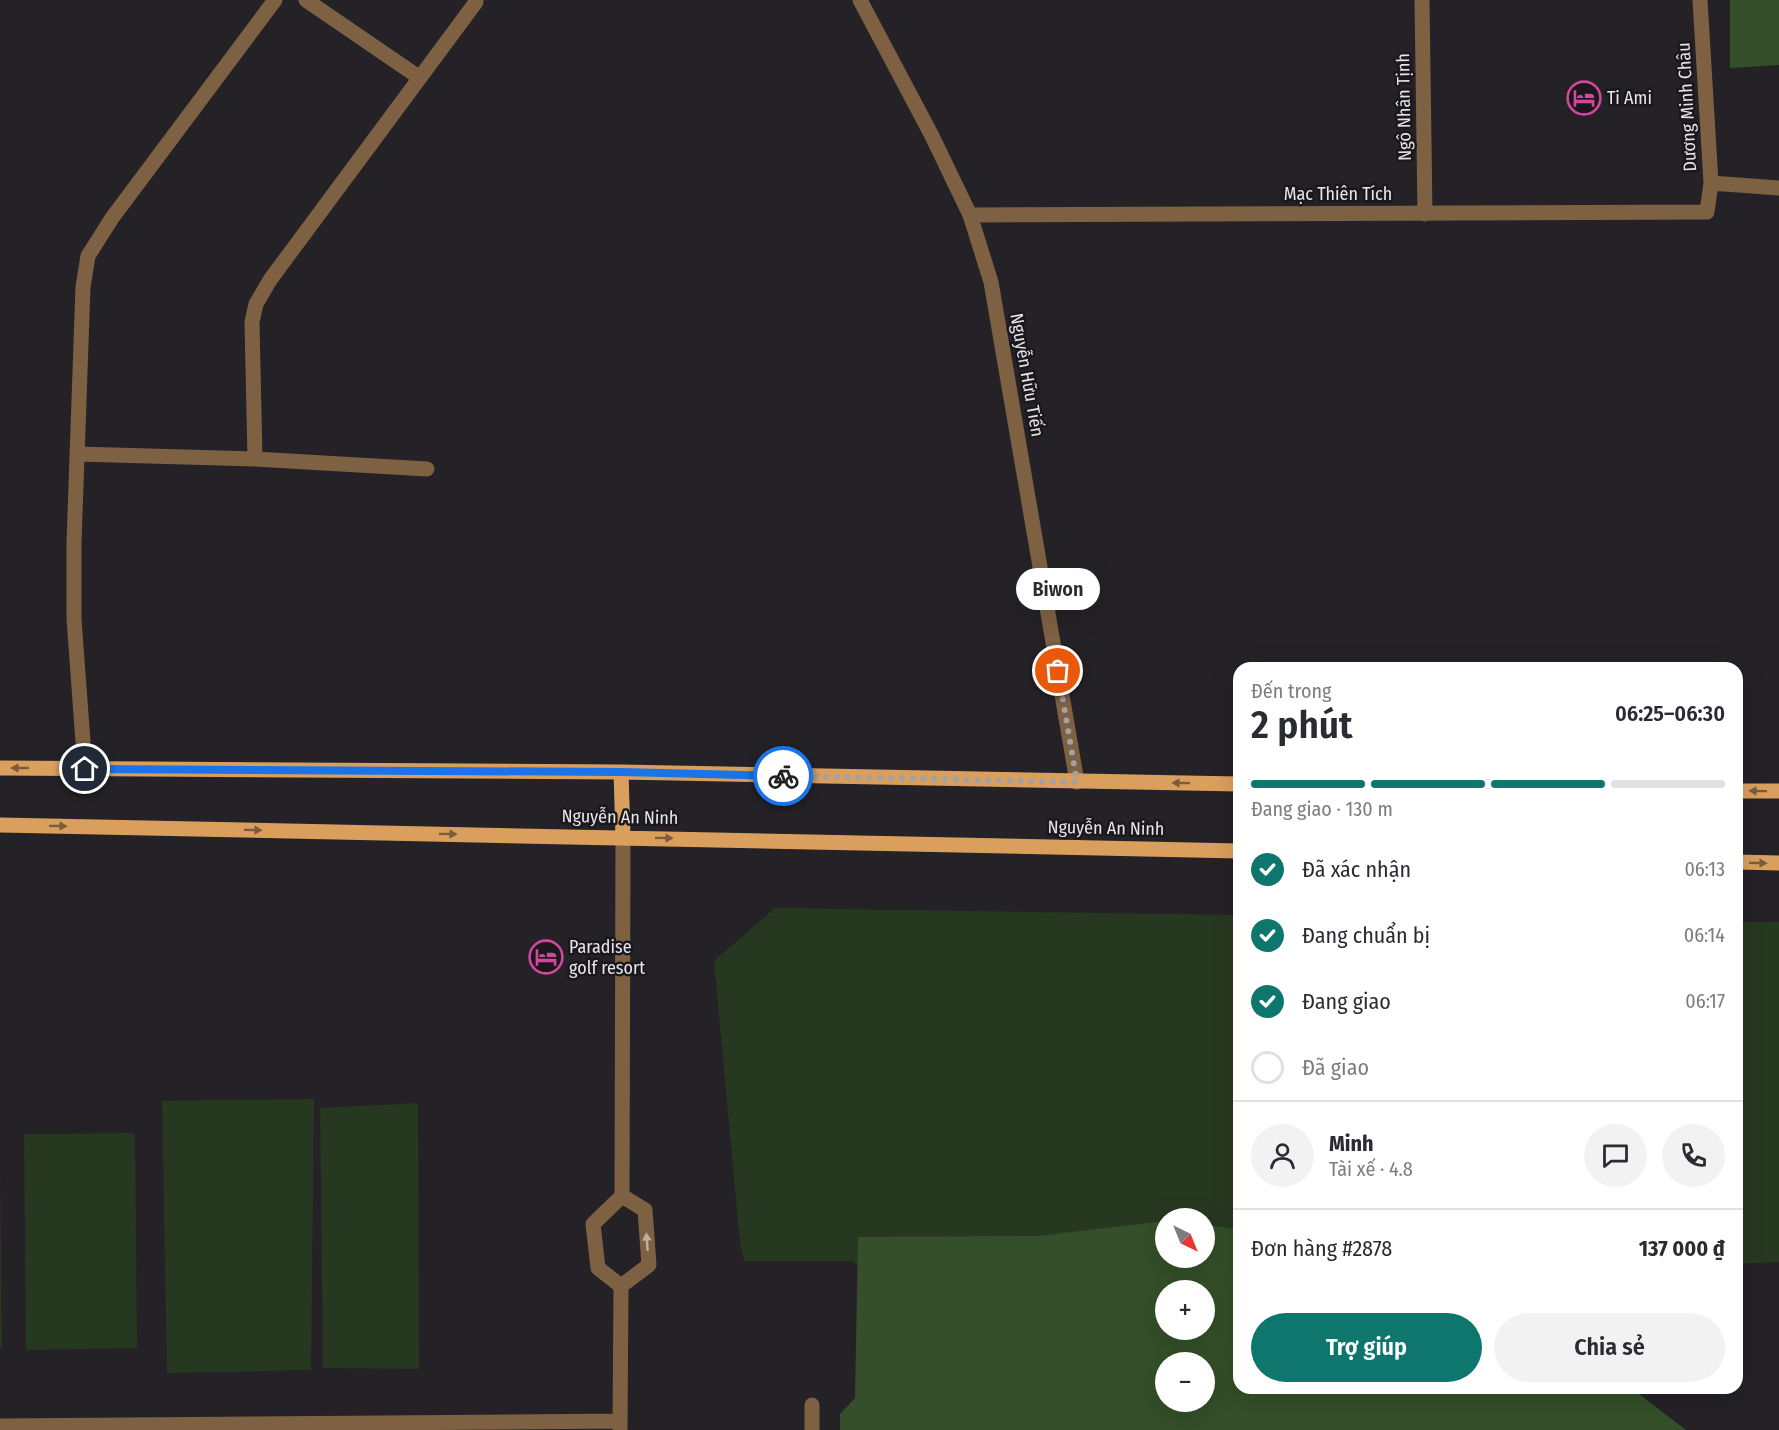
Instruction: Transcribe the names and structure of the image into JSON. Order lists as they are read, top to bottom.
{
  "streets": {
    "main road": ["Nguyễn An Ninh"],
    "street": [
      "Ngô Nhân Tịnh",
      "Dương Minh Châu",
      "Mạc Thiên Tích",
      "Nguyễn Hữu Tiến"
    ]
  },
  "crossings": [
    ["Ngô Nhân Tịnh", "Mạc Thiên Tích"],
    ["Dương Minh Châu", "Mạc Thiên Tích"],
    ["Mạc Thiên Tích", "Nguyễn Hữu Tiến"]
  ],
  "places": {
    "hotel": ["Ti Ami", "Paradise golf resort"],
    "other": ["Biwon"]
  },
  "north": "bottom right",
  "page": {
    "bubble": "Biwon",
    "heading": ["2 phút", "Đến trong", "06:25–06:30"],
    "panel": [
      "Minh",
      "Tài xế · 4.8",
      "Đơn hàng #2878",
      "137 000 ₫"
    ],
    "bar": "Đang giao · 130 m",
    "list": [
      ["Đã xác nhận", "06:13"],
      ["Đang chuẩn bị", "06:14"],
      ["Đang giao", "06:17"],
      "Đã giao"
    ],
    "map_buttons": ["+", "−"],
    "buttons": ["Trợ giúp", "Chia sẻ"]
  }
}
